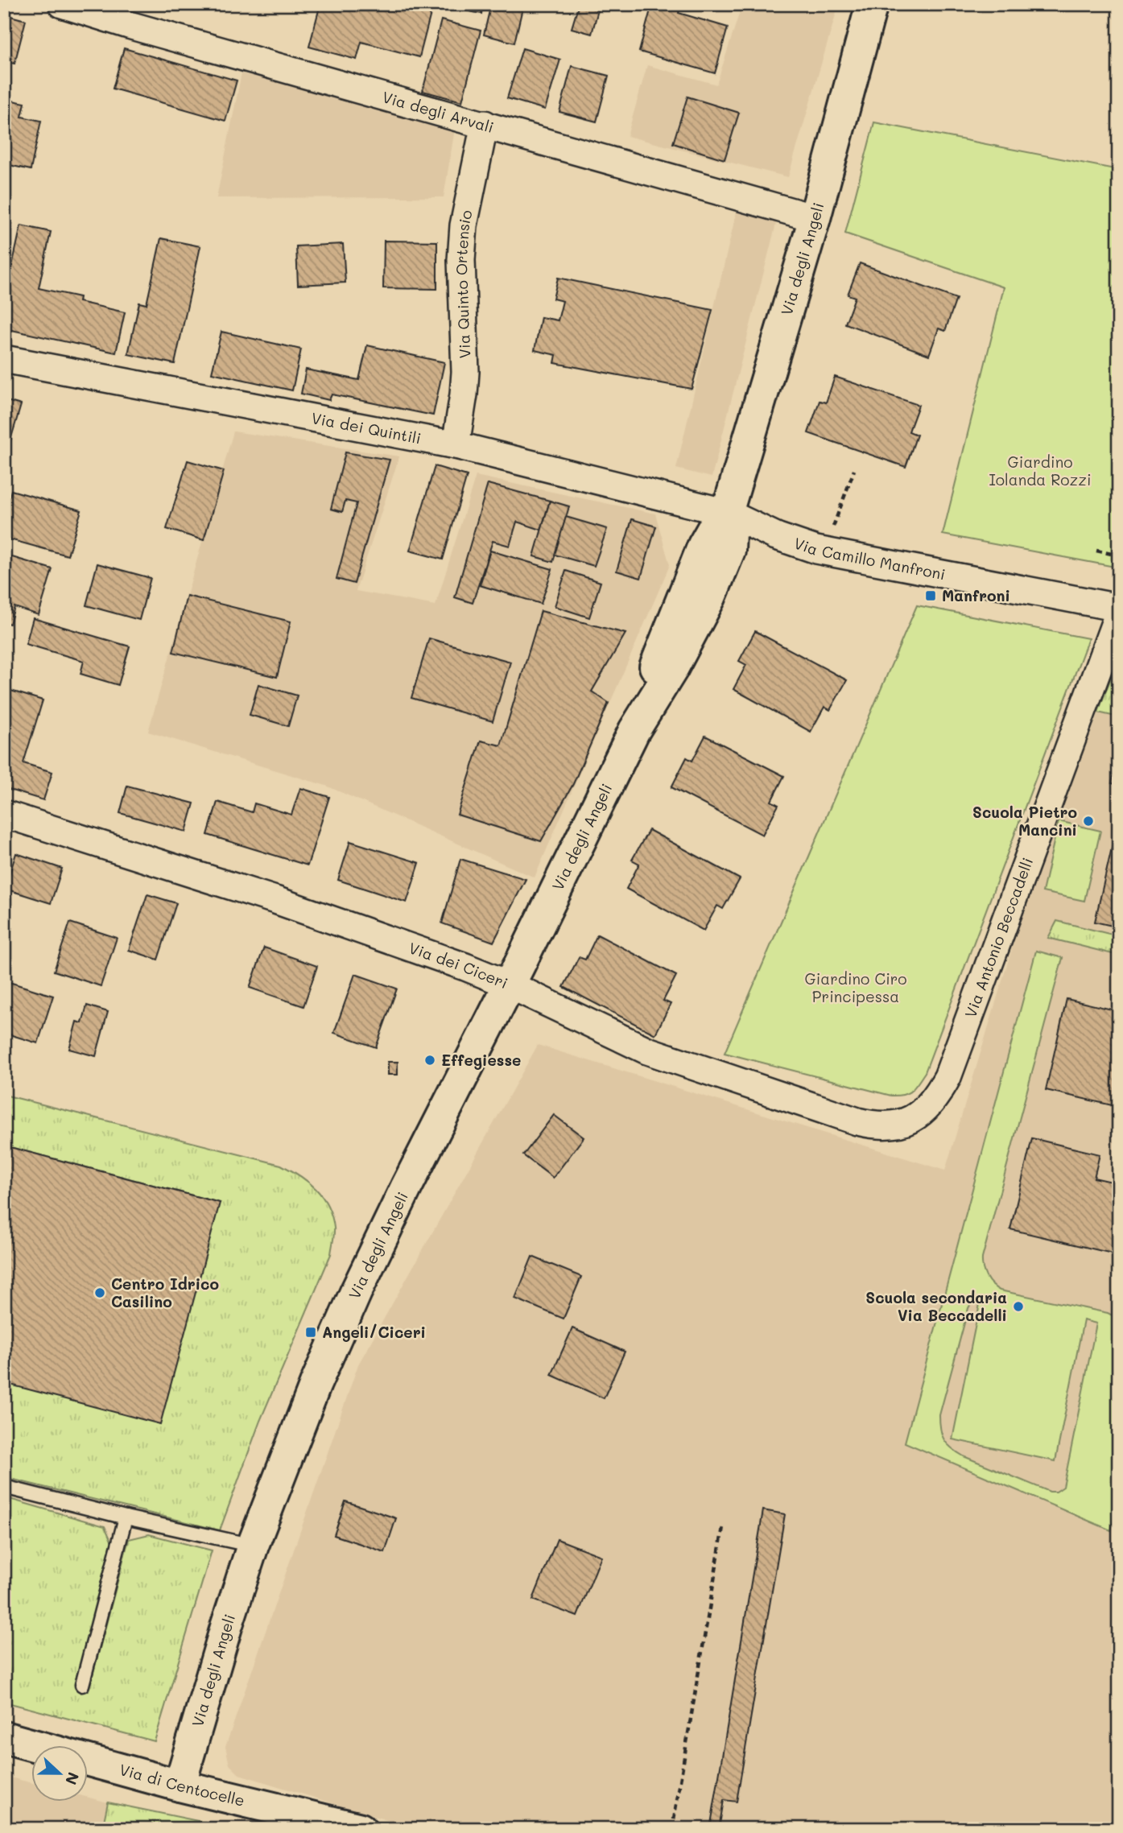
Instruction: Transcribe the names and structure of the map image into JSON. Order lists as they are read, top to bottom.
{
  "streets": {
    "street": [
      "Via degli Arvali",
      "Via degli Angeli",
      "Via Quinto Ortensio",
      "Via dei Quintili",
      "Via Camillo Manfroni",
      "Via Antonio Beccadelli",
      "Via dei Ciceri",
      "Via di Centocelle"
    ]
  },
  "crossings": [
    ["Via degli Arvali", "Via degli Angeli"],
    ["Via degli Arvali", "Via Quinto Ortensio"],
    ["Via degli Angeli", "Via dei Quintili"],
    ["Via degli Angeli", "Via Camillo Manfroni"],
    ["Via degli Angeli", "Via dei Ciceri"],
    ["Via degli Angeli", "Via di Centocelle"],
    ["Via Quinto Ortensio", "Via dei Quintili"],
    ["Via dei Quintili", "Via Camillo Manfroni"],
    ["Via Antonio Beccadelli", "Via dei Ciceri"]
  ],
  "parks": ["Giardino Iolanda Rozzi", "Giardino Ciro Principessa"],
  "places": {
    "transit": ["Manfroni", "Angeli/Ciceri"],
    "other": [
      "Scuola Pietro Mancini",
      "Effegiesse",
      "Centro Idrico Casilino",
      "Scuola secondaria Via Beccadelli"
    ]
  },
  "north": "right"
}
